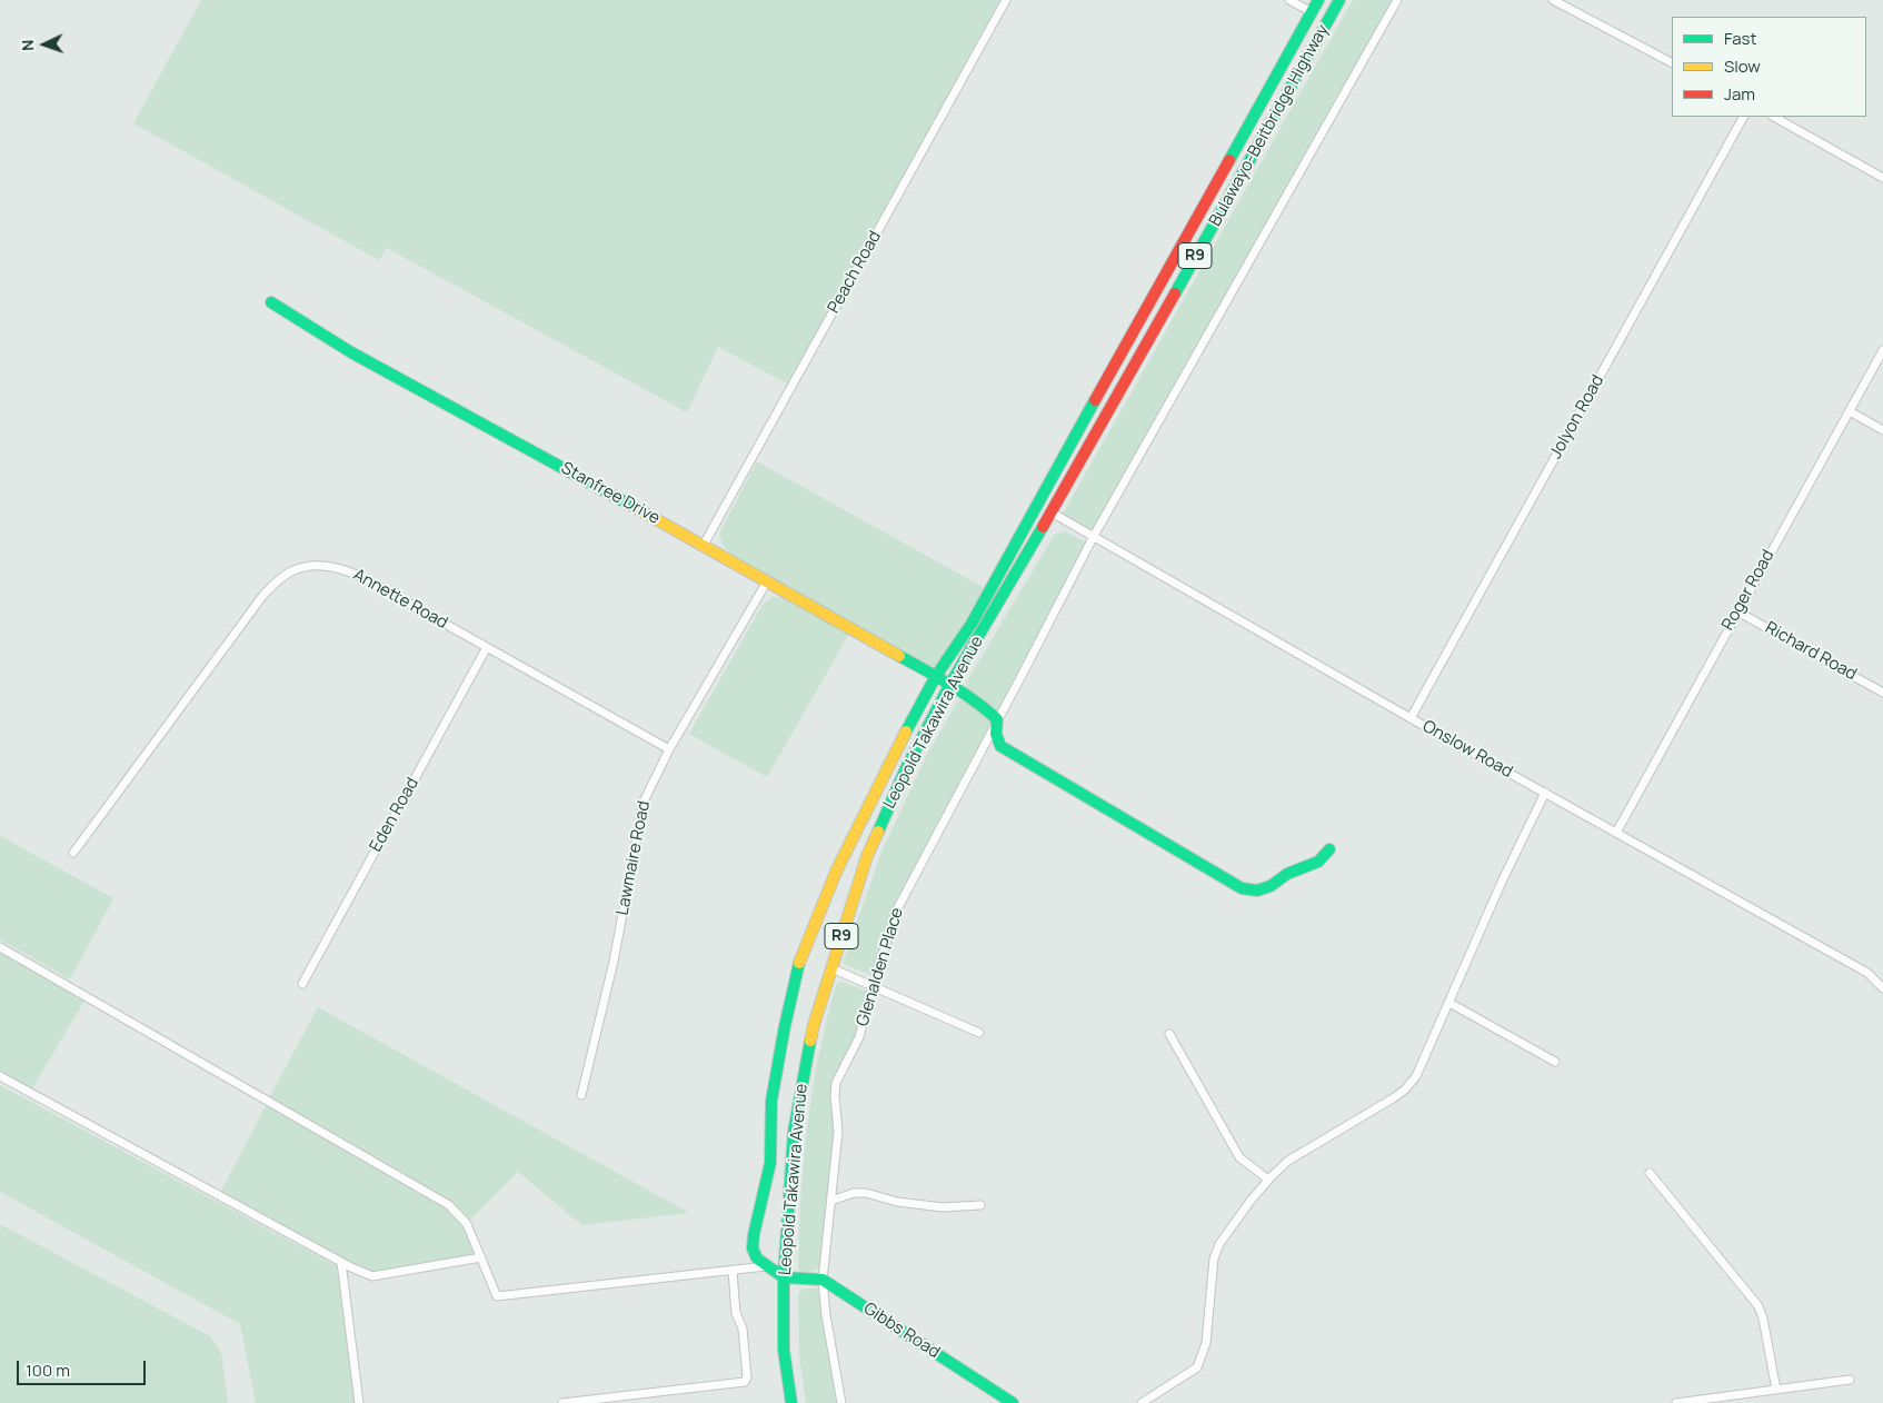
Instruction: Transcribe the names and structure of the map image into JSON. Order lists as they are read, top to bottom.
{
  "streets": {
    "main road": [
      "Bulawayo-Beitbridge Highway",
      "R9",
      "Stanfree Drive",
      "Leopold Takawira Avenue",
      "Gibbs Road"
    ],
    "street": [
      "Peach Road",
      "Jolyon Road",
      "Roger Road",
      "Annette Road",
      "Richard Road",
      "Onslow Road",
      "Eden Road",
      "Lawmaire Road",
      "Glenalden Place"
    ]
  },
  "crossings": [
    ["Bulawayo-Beitbridge Highway", "Leopold Takawira Avenue"],
    ["Bulawayo-Beitbridge Highway", "Onslow Road"],
    ["Peach Road", "Stanfree Drive"],
    ["Jolyon Road", "Onslow Road"],
    ["Stanfree Drive", "Leopold Takawira Avenue"],
    ["Stanfree Drive", "Lawmaire Road"],
    ["Stanfree Drive", "Glenalden Place"],
    ["Roger Road", "Richard Road"],
    ["Roger Road", "Onslow Road"],
    ["Annette Road", "Eden Road"],
    ["Annette Road", "Lawmaire Road"],
    ["Leopold Takawira Avenue", "Onslow Road"],
    ["Onslow Road", "Glenalden Place"],
    ["Glenalden Place", "Gibbs Road"]
  ],
  "legend": ["Fast", "Slow", "Jam"],
  "scale_bar": "100 m",
  "north": "left"
}
